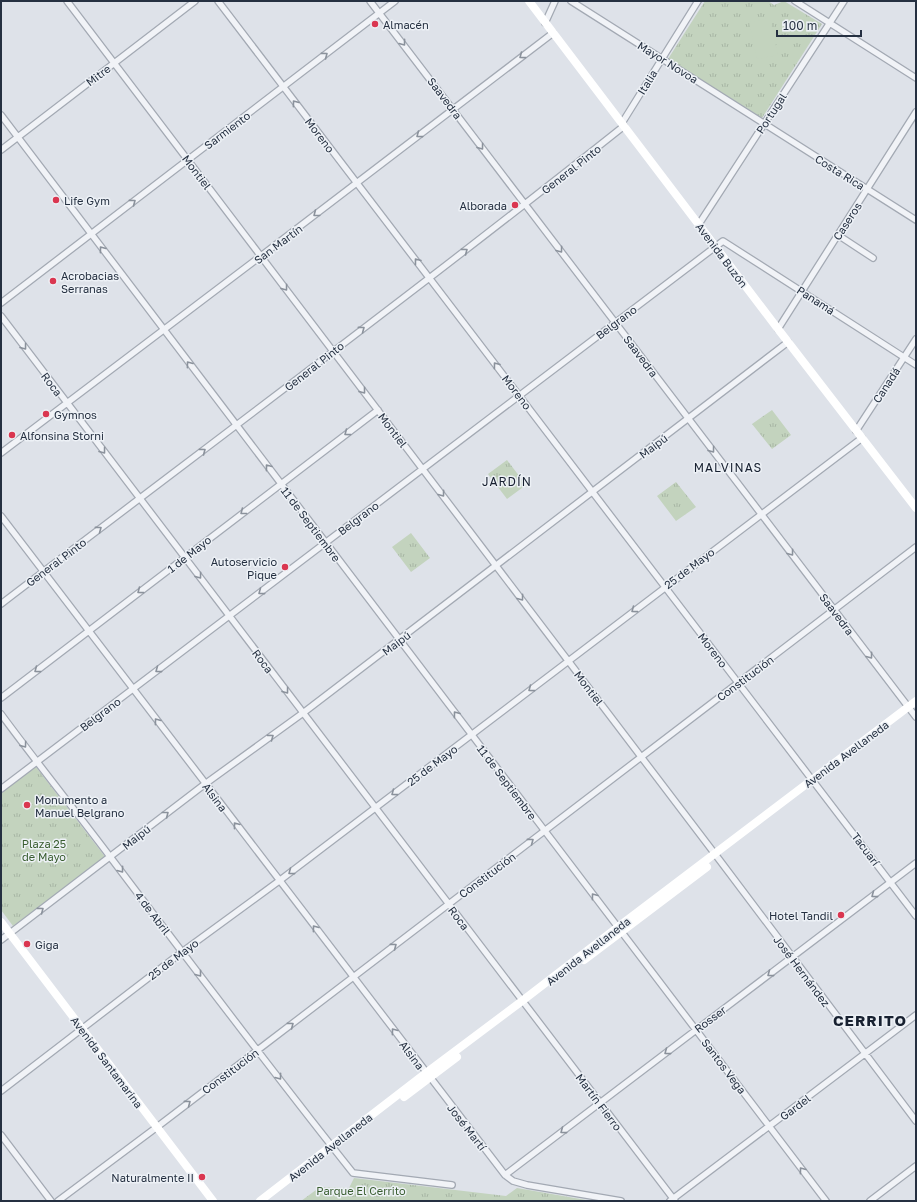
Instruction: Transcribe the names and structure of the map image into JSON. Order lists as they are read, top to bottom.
{
  "streets": {
    "main road": ["Avenida Buzón", "Avenida Avellaneda", "Avenida Santamarina"],
    "street": [
      "Mayor Novoa",
      "Mitre",
      "Italia",
      "Saavedra",
      "Portugal",
      "Sarmiento",
      "Moreno",
      "General Pinto",
      "Montiel",
      "Costa Rica",
      "Caseros",
      "San Martín",
      "Panamá",
      "Belgrano",
      "Roca",
      "Canadá",
      "Maipú",
      "11 de Septiembre",
      "1 de Mayo",
      "25 de Mayo",
      "Constitución",
      "Alsina",
      "Tacuarí",
      "4 de Abril",
      "José Hernández",
      "Rosser",
      "Santos Vega",
      "Martín Fierro",
      "Gardel",
      "José Martí"
    ]
  },
  "crossings": [
    ["Mayor Novoa", "Italia"],
    ["Mayor Novoa", "Portugal"],
    ["Mayor Novoa", "Costa Rica"],
    ["Mitre", "Montiel"],
    ["Mitre", "11 de Septiembre"],
    ["Italia", "General Pinto"],
    ["Italia", "Avenida Buzón"],
    ["Saavedra", "Sarmiento"],
    ["Saavedra", "General Pinto"],
    ["Saavedra", "San Martín"],
    ["Saavedra", "Belgrano"],
    ["Saavedra", "Maipú"],
    ["Saavedra", "25 de Mayo"],
    ["Saavedra", "Constitución"],
    ["Saavedra", "Avenida Avellaneda"],
    ["Portugal", "Costa Rica"],
    ["Portugal", "Avenida Buzón"],
    ["Sarmiento", "Moreno"],
    ["Sarmiento", "Montiel"],
    ["Sarmiento", "11 de Septiembre"],
    ["Moreno", "General Pinto"],
    ["Moreno", "San Martín"],
    ["Moreno", "Belgrano"],
    ["Moreno", "Maipú"],
    ["Moreno", "25 de Mayo"],
    ["Moreno", "Constitución"],
    ["Moreno", "Avenida Avellaneda"],
    ["Moreno", "Tacuarí"],
    ["General Pinto", "Montiel"],
    ["General Pinto", "Avenida Buzón"],
    ["General Pinto", "Roca"],
    ["General Pinto", "11 de Septiembre"],
    ["General Pinto", "Alsina"],
    ["Montiel", "San Martín"],
    ["Montiel", "Belgrano"],
    ["Montiel", "Maipú"],
    ["Montiel", "1 de Mayo"],
    ["Montiel", "25 de Mayo"],
    ["Montiel", "Constitución"],
    ["Montiel", "Avenida Avellaneda"],
    ["Montiel", "José Hernández"],
    ["Costa Rica", "Caseros"],
    ["Caseros", "Avenida Buzón"],
    ["Caseros", "Panamá"],
    ["San Martín", "Avenida Buzón"],
    ["San Martín", "Roca"],
    ["San Martín", "11 de Septiembre"],
    ["Avenida Buzón", "Panamá"],
    ["Avenida Buzón", "Belgrano"],
    ["Avenida Buzón", "Canadá"],
    ["Avenida Buzón", "Maipú"],
    ["Avenida Buzón", "25 de Mayo"],
    ["Panamá", "Belgrano"],
    ["Panamá", "Canadá"],
    ["Belgrano", "Roca"],
    ["Belgrano", "11 de Septiembre"],
    ["Belgrano", "Alsina"],
    ["Belgrano", "4 de Abril"],
    ["Roca", "Maipú"],
    ["Roca", "1 de Mayo"],
    ["Roca", "25 de Mayo"],
    ["Roca", "Constitución"],
    ["Roca", "Avenida Avellaneda"],
    ["Roca", "Martín Fierro"],
    ["Maipú", "11 de Septiembre"],
    ["Maipú", "Alsina"],
    ["Maipú", "4 de Abril"],
    ["Maipú", "Avenida Santamarina"],
    ["11 de Septiembre", "1 de Mayo"],
    ["11 de Septiembre", "25 de Mayo"],
    ["11 de Septiembre", "Constitución"],
    ["11 de Septiembre", "Avenida Avellaneda"],
    ["11 de Septiembre", "Santos Vega"],
    ["1 de Mayo", "Alsina"],
    ["25 de Mayo", "Alsina"],
    ["25 de Mayo", "4 de Abril"],
    ["25 de Mayo", "Avenida Santamarina"],
    ["Constitución", "Alsina"],
    ["Constitución", "4 de Abril"],
    ["Constitución", "Avenida Santamarina"],
    ["Avenida Avellaneda", "Alsina"],
    ["Avenida Avellaneda", "Tacuarí"],
    ["Avenida Avellaneda", "4 de Abril"],
    ["Avenida Avellaneda", "José Hernández"],
    ["Avenida Avellaneda", "Santos Vega"],
    ["Avenida Avellaneda", "Martín Fierro"],
    ["Avenida Avellaneda", "José Martí"],
    ["Alsina", "José Martí"],
    ["Tacuarí", "Rosser"],
    ["José Hernández", "Rosser"],
    ["José Hernández", "Gardel"],
    ["Rosser", "Santos Vega"],
    ["Rosser", "Martín Fierro"],
    ["Rosser", "José Martí"],
    ["Santos Vega", "Gardel"],
    ["Martín Fierro", "Gardel"]
  ],
  "one_way": [
    "Saavedra",
    "Sarmiento",
    "Moreno",
    "General Pinto",
    "Montiel",
    "San Martín",
    "Roca",
    "Maipú",
    "11 de Septiembre",
    "1 de Mayo",
    "25 de Mayo",
    "Constitución",
    "Alsina",
    "4 de Abril",
    "Rosser"
  ],
  "districts": ["MALVINAS", "JARDÍN", "CERRITO"],
  "parks": ["Plaza 25 de Mayo", "Parque El Cerrito"],
  "places": [
    "Almacén",
    "Life Gym",
    "Alborada",
    "Acrobacias Serranas",
    "Gymnos",
    "Alfonsina Storni",
    "Autoservicio Pique",
    "Monumento a Manuel Belgrano",
    "Hotel Tandil",
    "Giga",
    "Naturalmente II"
  ],
  "scale_bar": "100 m"
}
